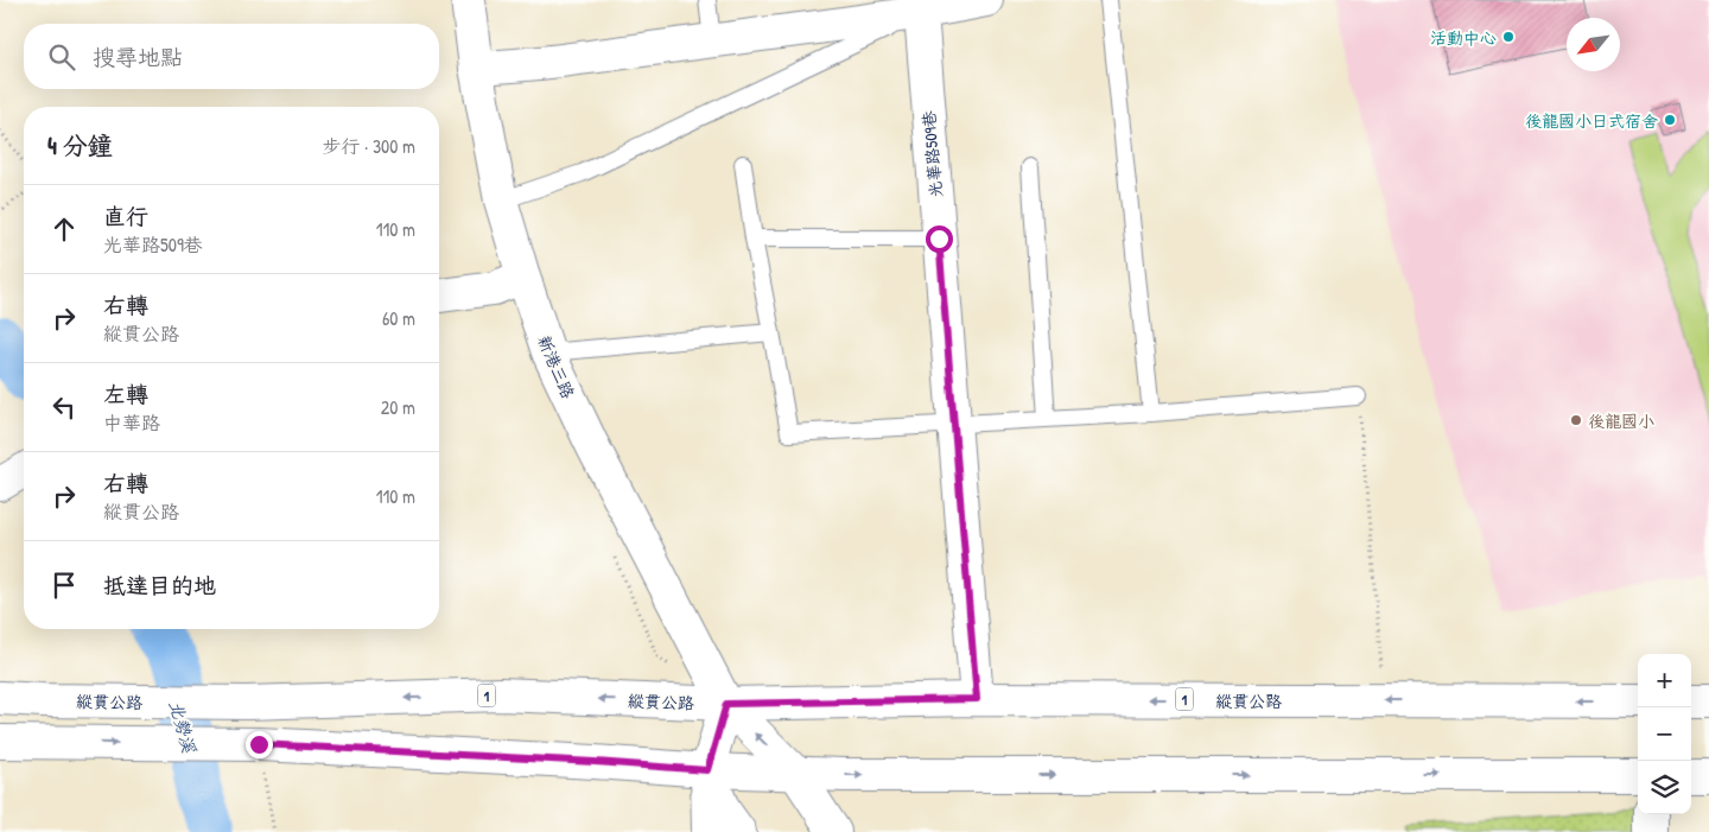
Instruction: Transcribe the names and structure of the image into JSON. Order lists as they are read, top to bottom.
{
  "streets": {
    "main road": [
      "光華路509巷",
      "新港三路",
      "1",
      "縱貫公路"
    ]
  },
  "crossings": [
    ["光華路509巷", "縱貫公路"],
    ["新港三路", "縱貫公路"]
  ],
  "water": ["北勢溪"],
  "places": ["活動中心", "後龍國小日式宿舍", "後龍國小"],
  "north": "bottom left",
  "page": {
    "search": "搜尋地點",
    "heading": ["4 分鐘", "步行 · 300 m"],
    "list": [
      ["直行", "光華路509巷", "110 m"],
      ["右轉", "縱貫公路", "60 m"],
      ["左轉", "中華路", "20 m"],
      ["右轉", "縱貫公路", "110 m"],
      "抵達目的地"
    ],
    "map_buttons": ["+", "−"]
  }
}
